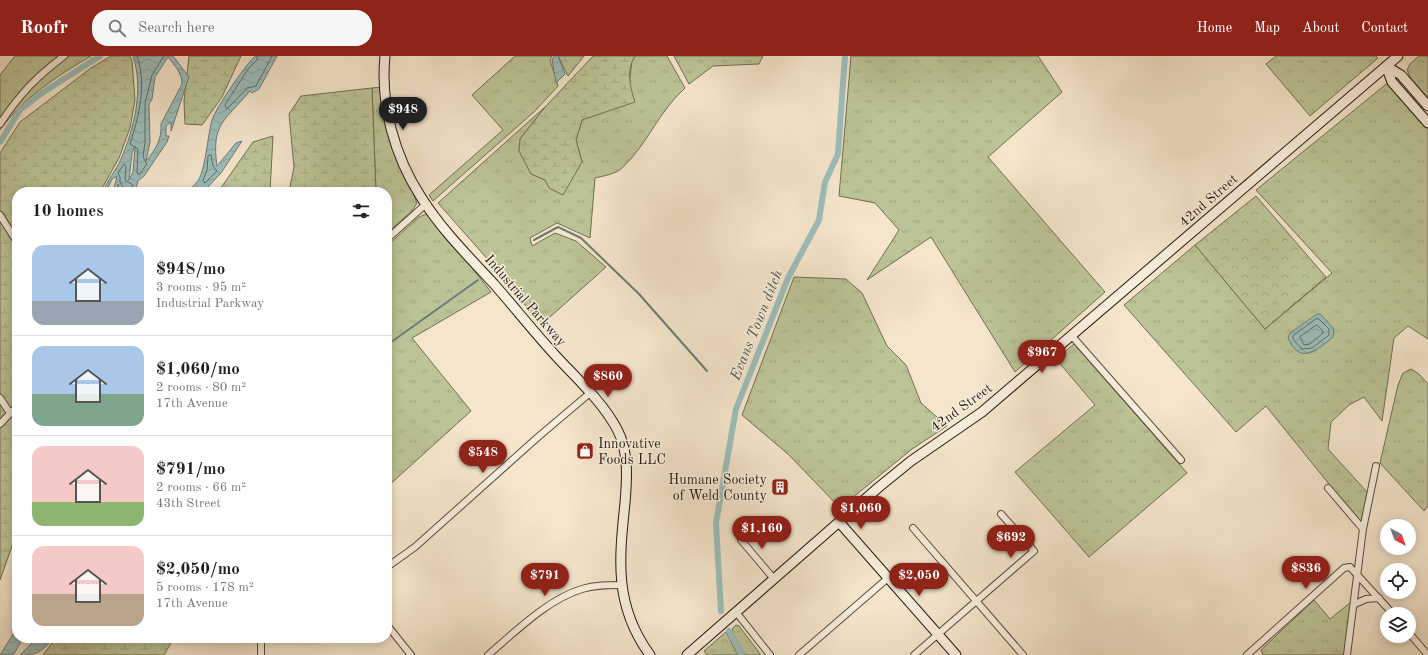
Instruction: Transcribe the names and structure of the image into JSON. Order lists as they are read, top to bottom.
{
  "streets": {
    "main road": ["42nd Street", "Industrial Parkway"]
  },
  "water": ["Evans Town ditch"],
  "places": {
    "shop": ["Innovative Foods LLC"],
    "building": ["Humane Society of Weld County"]
  },
  "north": "bottom right",
  "page": {
    "header": "Roofr",
    "search": "Search here",
    "nav": [
      "Home",
      "Map",
      "About",
      "Contact"
    ],
    "price": [
      "$948",
      "$967",
      "$860",
      "$548",
      "$1,060",
      "$1,160",
      "$692",
      "$836",
      "$791",
      "$2,050"
    ],
    "heading": "10 homes",
    "list": [
      {
        "name": "$948/mo",
        "note": "3 rooms · 95 m² · Industrial Parkway"
      },
      {
        "name": "$1,060/mo",
        "note": "2 rooms · 80 m² · 17th Avenue"
      },
      {
        "name": "$791/mo",
        "note": "2 rooms · 66 m² · 43th Street"
      },
      {
        "name": "$2,050/mo",
        "note": "5 rooms · 178 m² · 17th Avenue"
      }
    ]
  }
}
